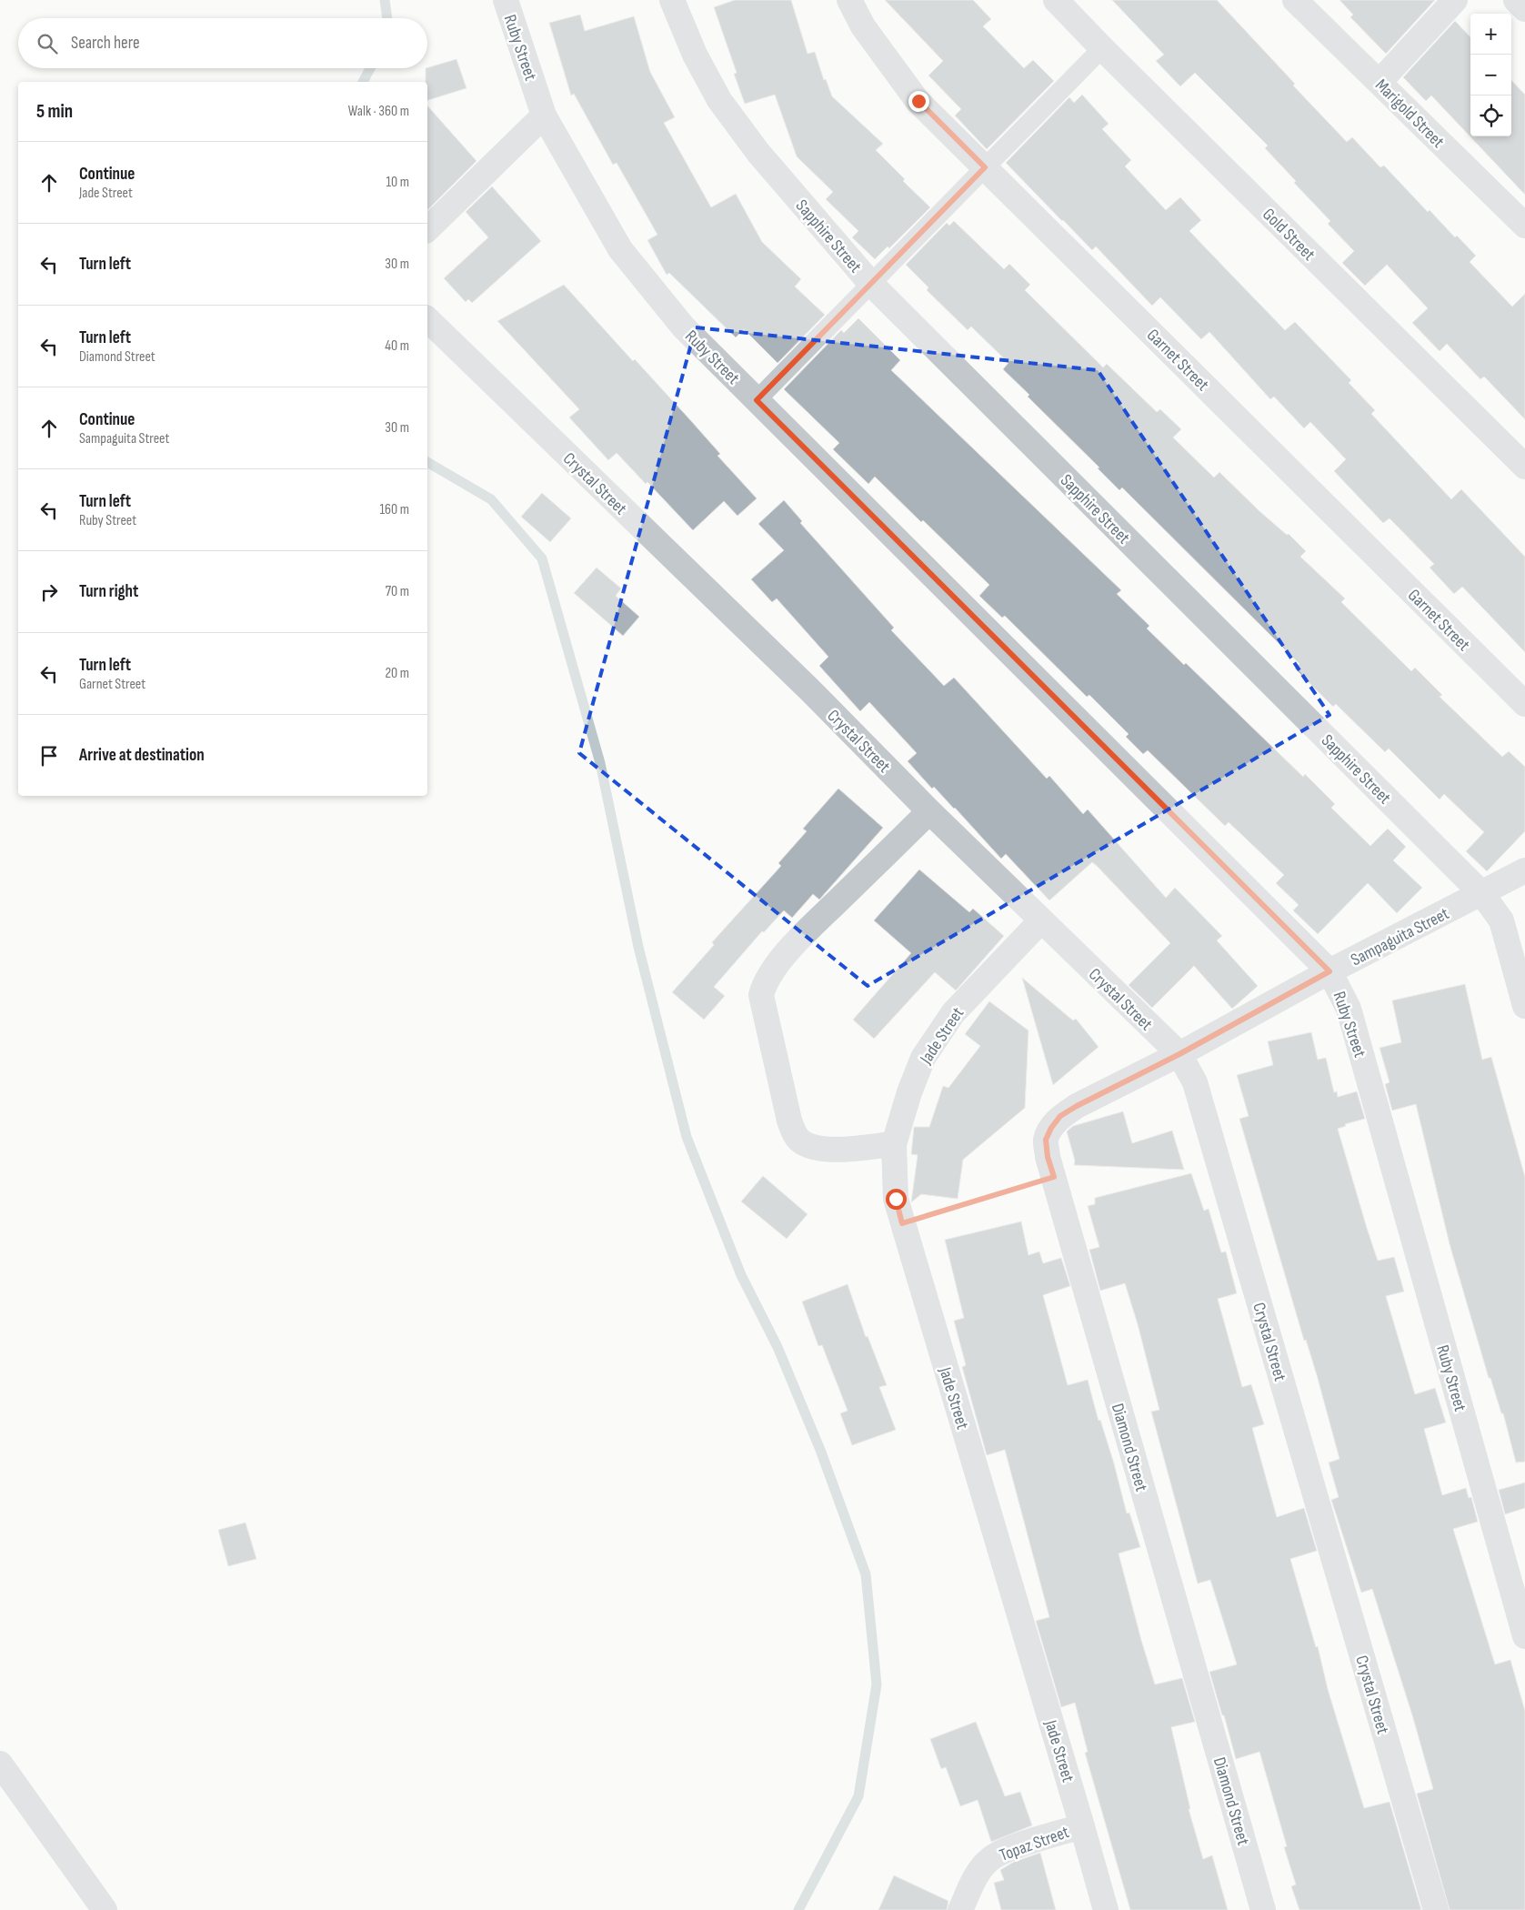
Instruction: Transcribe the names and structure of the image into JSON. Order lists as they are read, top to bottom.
{
  "streets": {
    "street": [
      "Ruby Street",
      "Marigold Street",
      "Gold Street",
      "Sapphire Street",
      "Garnet Street",
      "Crystal Street",
      "Sampaguita Street",
      "Jade Street",
      "Diamond Street",
      "Topaz Street"
    ]
  },
  "crossings": [
    ["Ruby Street", "Sampaguita Street"],
    ["Sapphire Street", "Sampaguita Street"],
    ["Crystal Street", "Sampaguita Street"],
    ["Crystal Street", "Jade Street"],
    ["Crystal Street", "Diamond Street"],
    ["Sampaguita Street", "Diamond Street"],
    ["Jade Street", "Topaz Street"]
  ],
  "page": {
    "map_buttons": ["+", "−"],
    "search": "Search here",
    "heading": ["5 min", "Walk · 360 m"],
    "list": [
      ["Continue", "Jade Street", "10 m"],
      ["Turn left", "30 m"],
      ["Turn left", "Diamond Street", "40 m"],
      ["Continue", "Sampaguita Street", "30 m"],
      ["Turn left", "Ruby Street", "160 m"],
      ["Turn right", "70 m"],
      ["Turn left", "Garnet Street", "20 m"],
      "Arrive at destination"
    ]
  }
}
